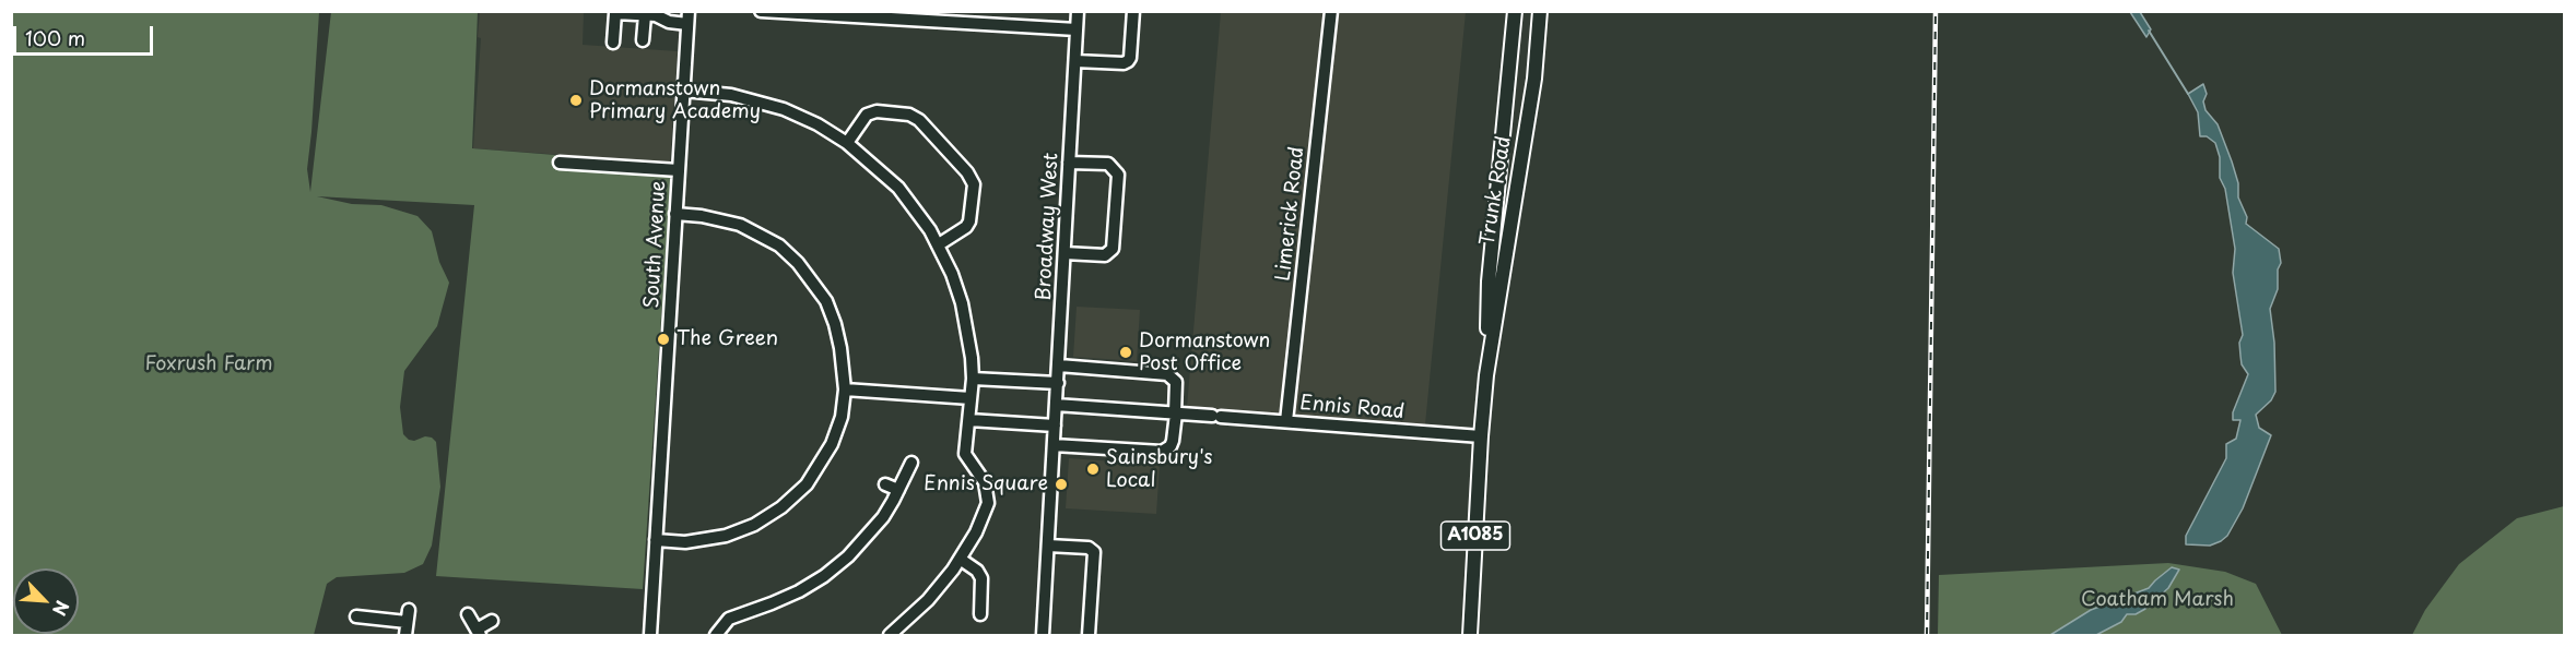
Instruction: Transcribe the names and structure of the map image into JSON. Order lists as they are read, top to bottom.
{
  "streets": {
    "main road": ["Trunk Road", "A1085"],
    "street": [
      "Limerick Road",
      "Broadway West",
      "South Avenue",
      "Ennis Road"
    ]
  },
  "crossings": [
    ["Trunk Road", "Ennis Road"],
    ["Limerick Road", "Ennis Road"],
    ["Broadway West", "Ennis Road"]
  ],
  "parks": ["Foxrush Farm", "Coatham Marsh"],
  "places": [
    "Dormanstown Primary Academy",
    "The Green",
    "Dormanstown Post Office",
    "Sainsbury's Local",
    "Ennis Square"
  ],
  "scale_bar": "100 m",
  "north": "bottom right"
}
